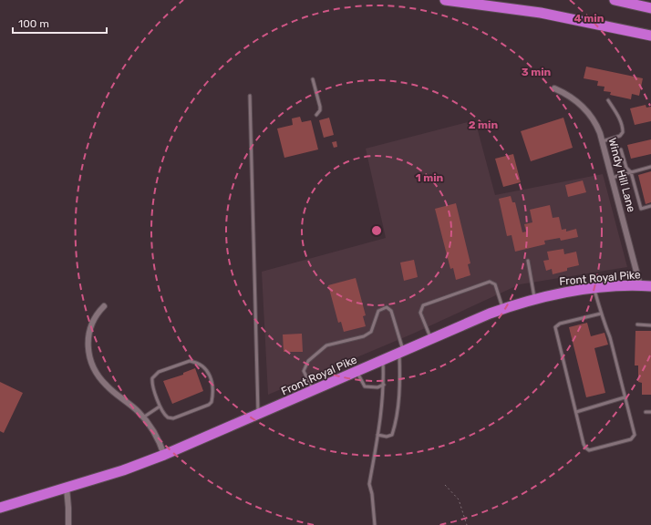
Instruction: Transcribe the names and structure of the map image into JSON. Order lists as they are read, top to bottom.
{
  "streets": {
    "highway": ["Front Royal Pike"],
    "street": ["Windy Hill Lane"]
  },
  "crossings": [
    ["Windy Hill Lane", "Front Royal Pike"]
  ],
  "scale_bar": "100 m",
  "rings": [
    "4 min",
    "3 min",
    "2 min",
    "1 min"
  ]
}
